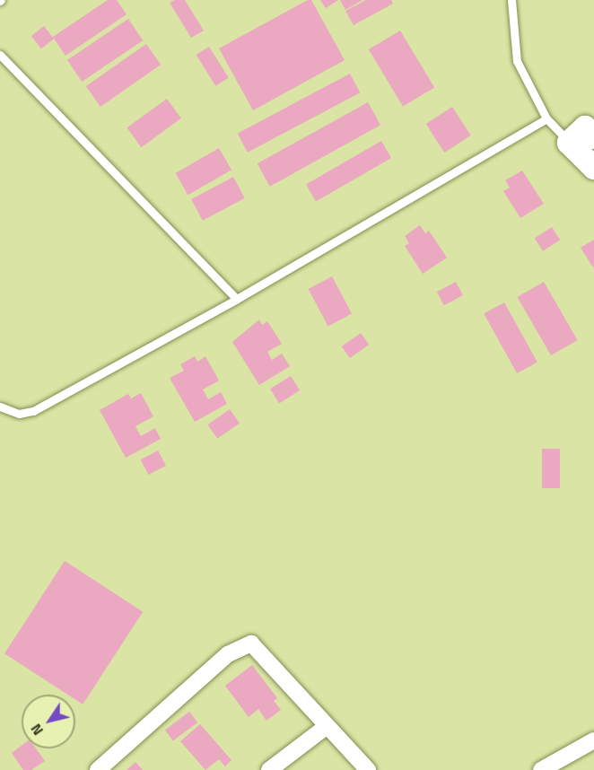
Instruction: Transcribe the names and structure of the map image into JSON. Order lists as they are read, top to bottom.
{
  "north": "bottom left"
}
